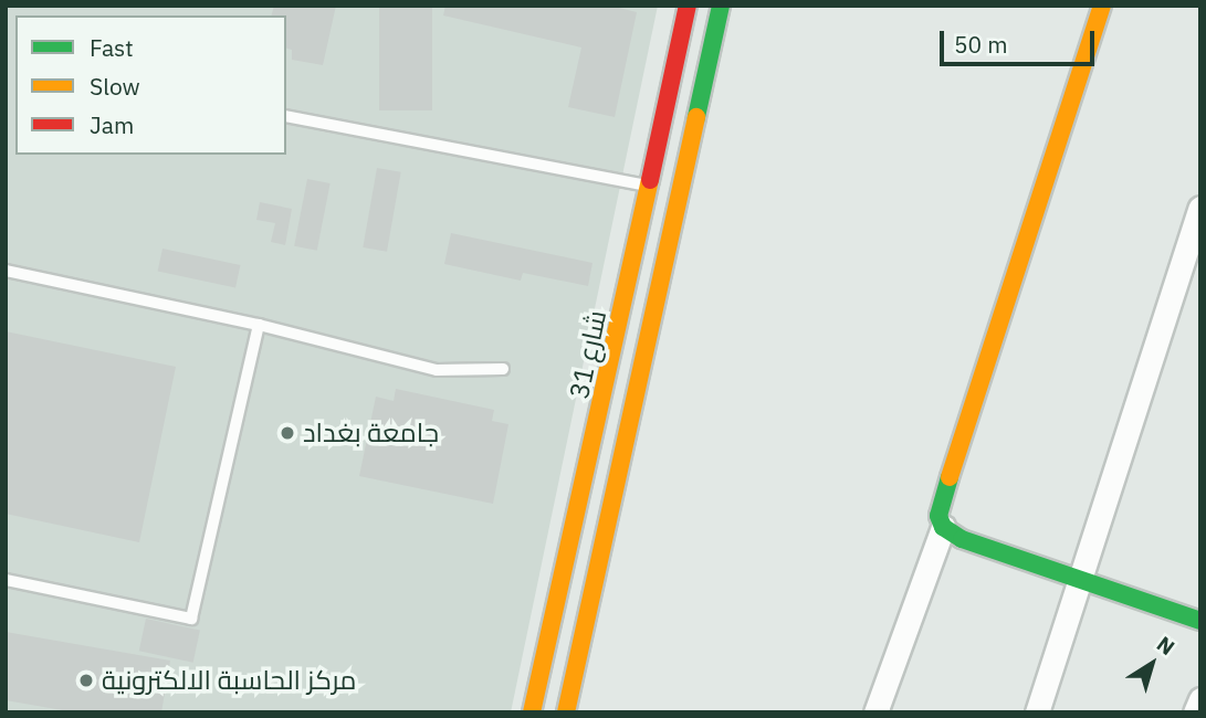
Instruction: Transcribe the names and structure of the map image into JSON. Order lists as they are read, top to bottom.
{
  "streets": {
    "street": ["شارع 31"]
  },
  "places": ["جامعة بغداد", "مركز الحاسبة الالكترونية"],
  "legend": ["Fast", "Slow", "Jam"],
  "scale_bar": "50 m",
  "north": "top right"
}
